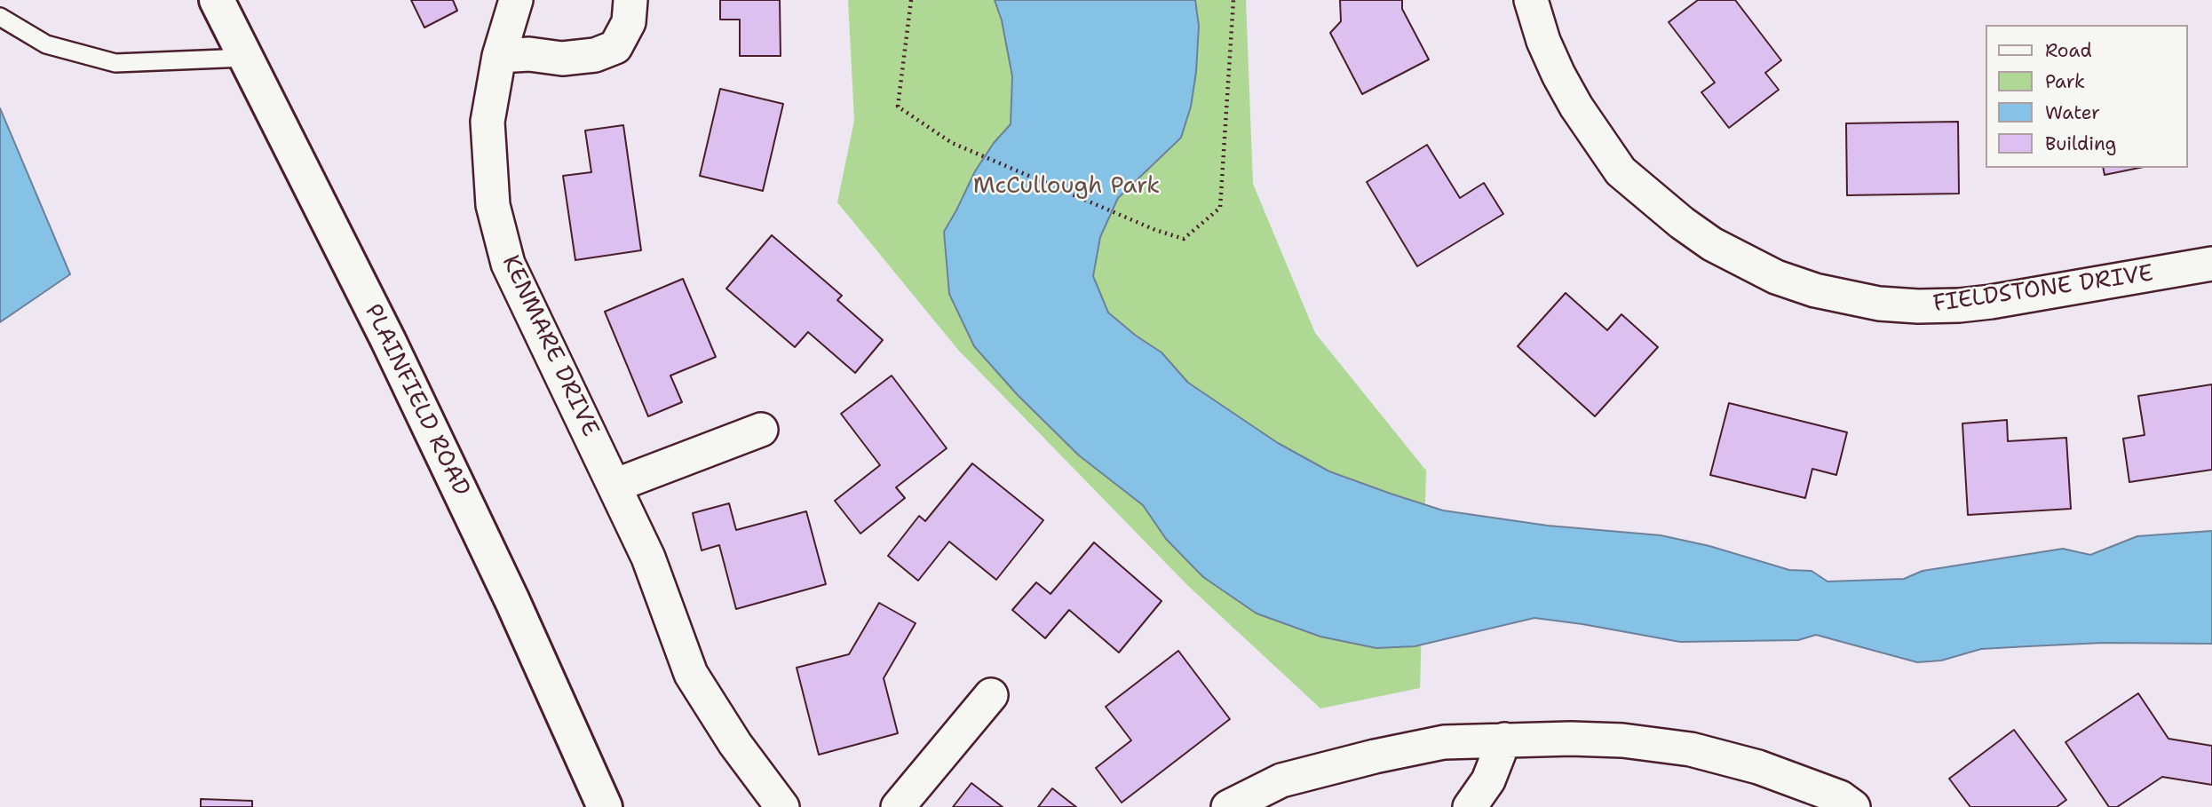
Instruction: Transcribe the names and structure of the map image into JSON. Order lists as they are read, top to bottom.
{
  "streets": {
    "main road": ["PLAINFIELD ROAD"],
    "street": ["FIELDSTONE DRIVE", "KENMARE DRIVE"]
  },
  "parks": ["McCullough Park"],
  "legend": [
    "Road",
    "Park",
    "Water",
    "Building"
  ]
}
